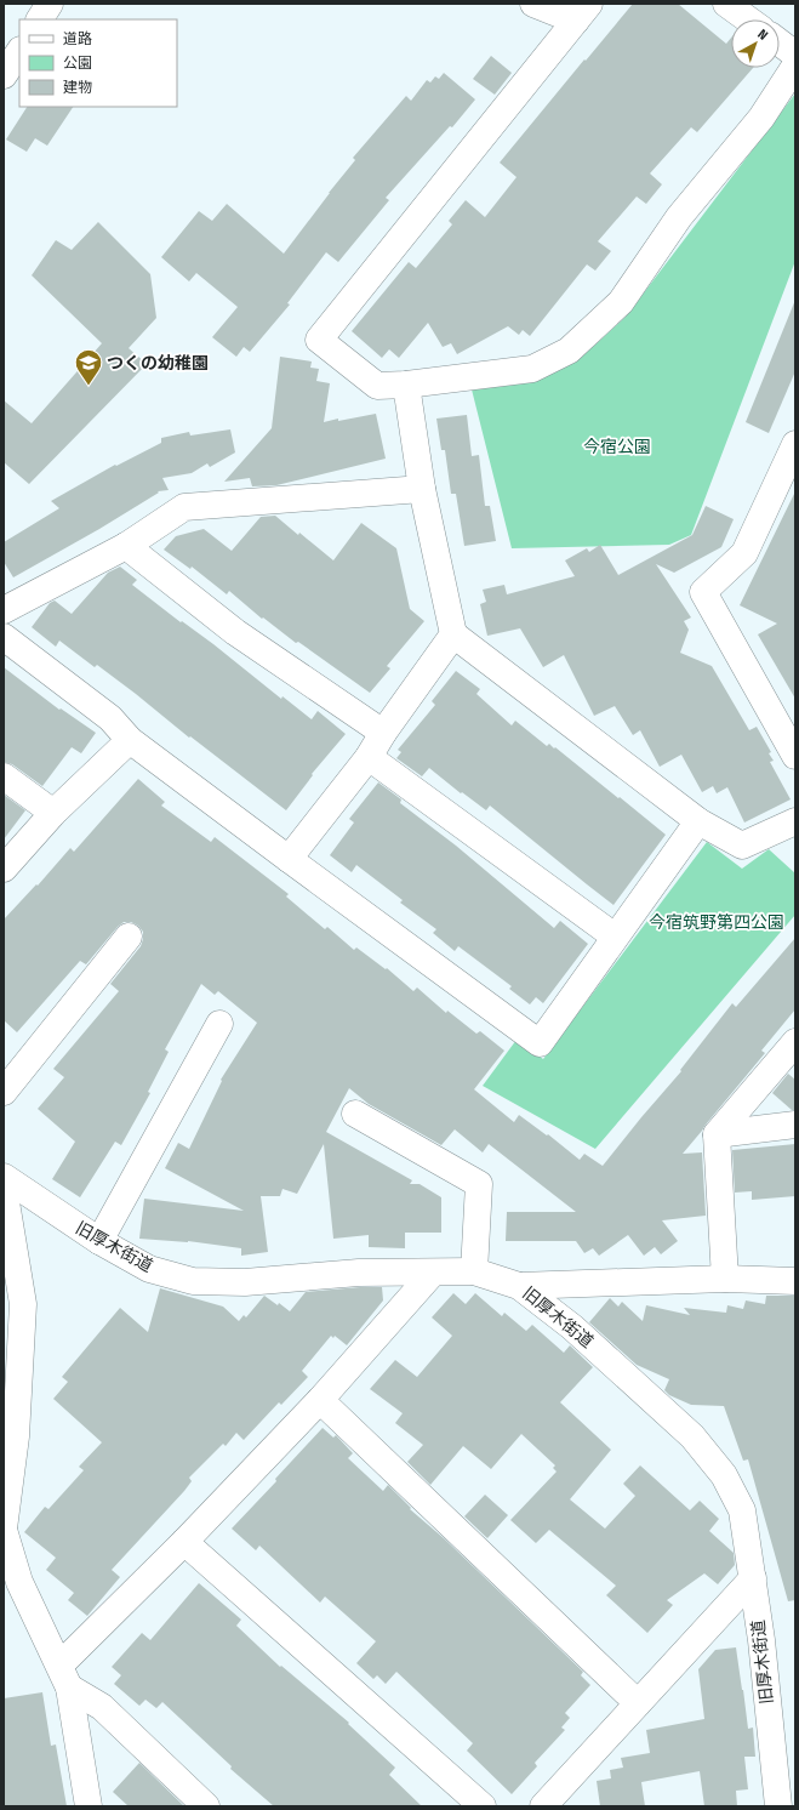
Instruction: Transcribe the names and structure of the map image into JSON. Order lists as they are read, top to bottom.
{
  "streets": {
    "street": ["旧厚木街道"]
  },
  "parks": ["今宿公園", "今宿筑野第四公園"],
  "places": {
    "school or university": ["つくの幼稚園"]
  },
  "legend": ["道路", "公園", "建物"],
  "north": "top right"
}
